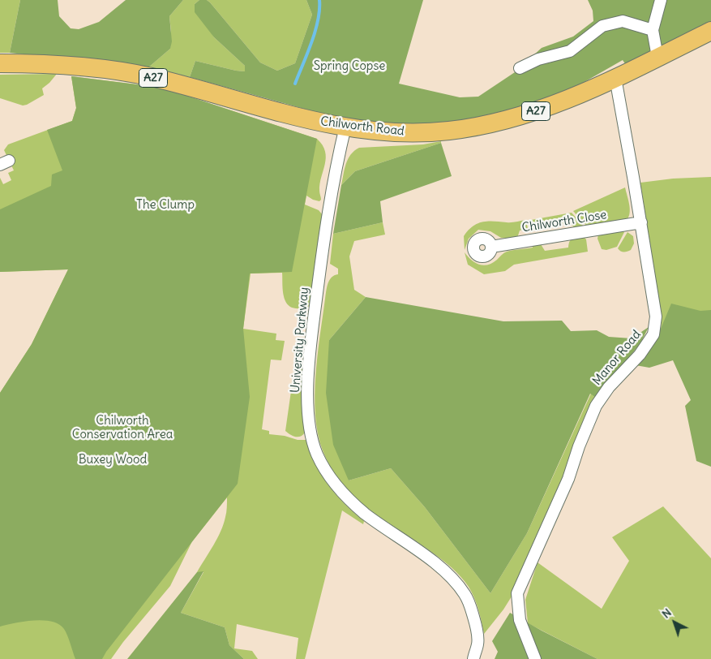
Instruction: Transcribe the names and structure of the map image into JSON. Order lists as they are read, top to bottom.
{
  "streets": {
    "main road": ["A27", "Chilworth Road"],
    "street": ["Chilworth Close", "University Parkway", "Manor Road"]
  },
  "crossings": [
    ["Chilworth Road", "University Parkway"],
    ["Chilworth Road", "Manor Road"],
    ["Chilworth Close", "Manor Road"]
  ],
  "parks": [
    "Spring Copse",
    "The Clump",
    "Chilworth Conservation Area",
    "Buxey Wood"
  ],
  "north": "top left"
}
